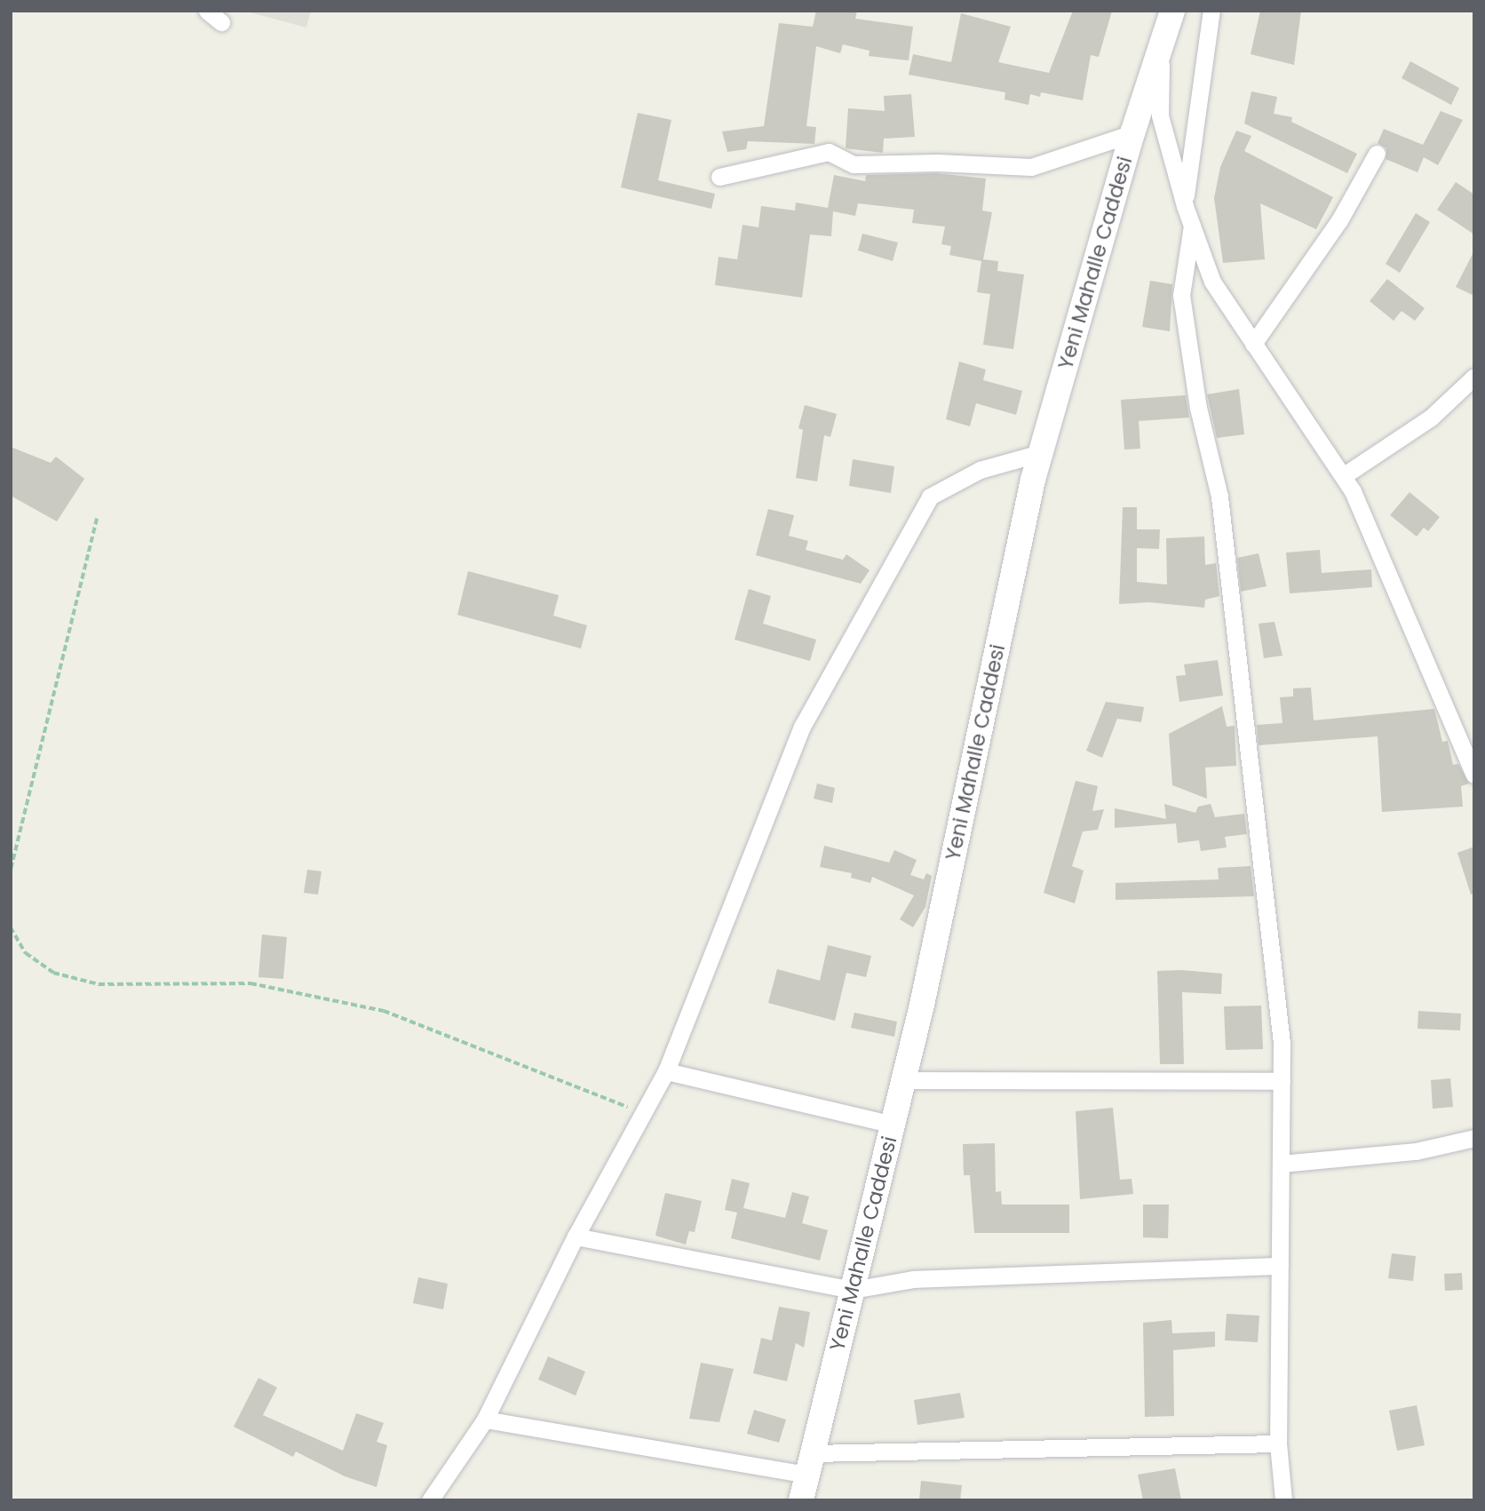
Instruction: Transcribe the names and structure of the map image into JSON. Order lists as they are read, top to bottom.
{
  "streets": {
    "street": ["Yeni Mahalle Caddesi"]
  }
}
